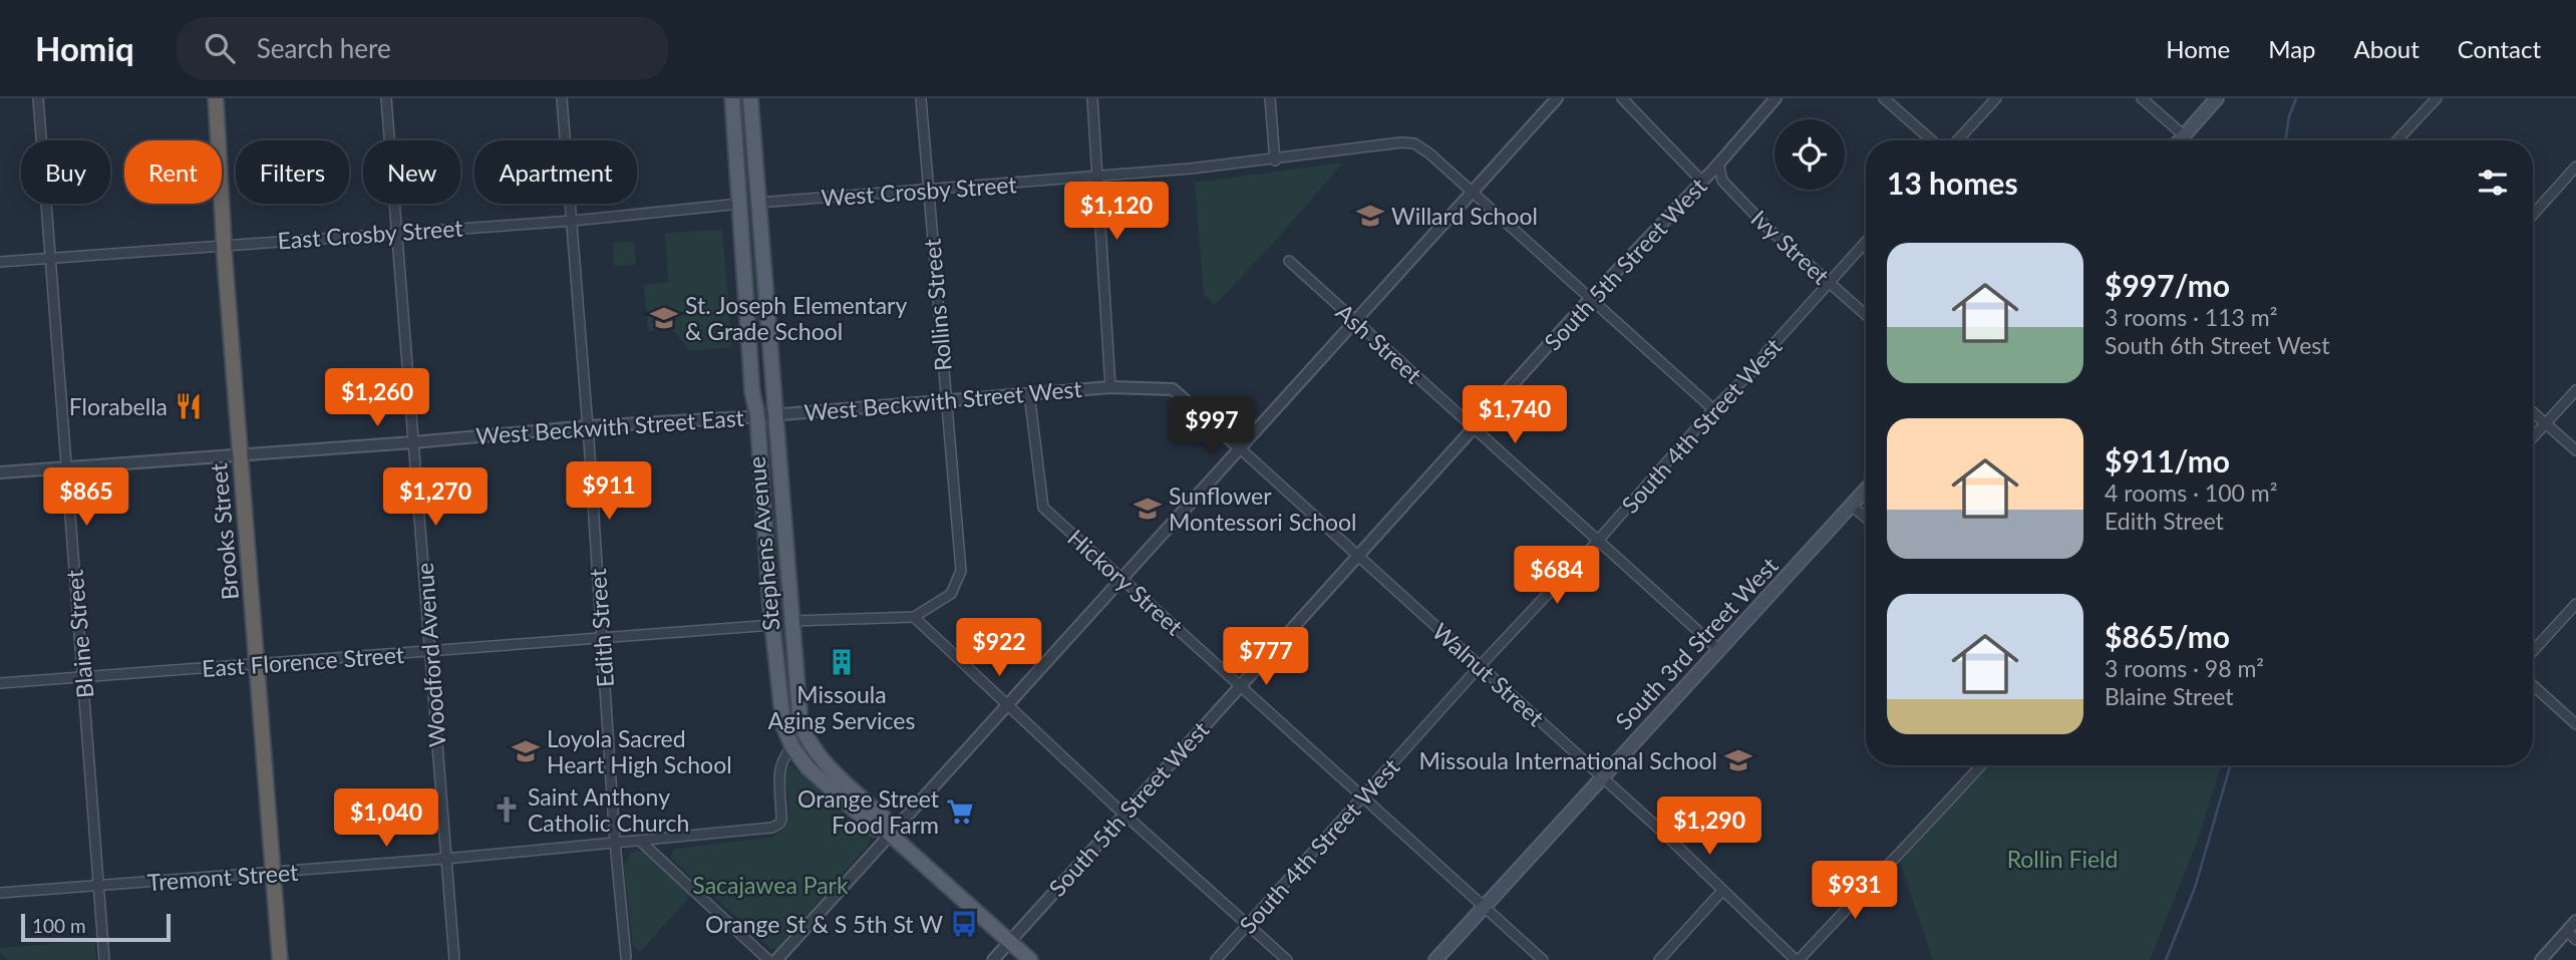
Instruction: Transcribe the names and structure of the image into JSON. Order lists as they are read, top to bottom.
{
  "streets": {
    "highway": ["Brooks Street"],
    "main road": ["Stephens Avenue", "South 3rd Street West"],
    "street": [
      "West Crosby Street",
      "East Crosby Street",
      "Ivy Street",
      "South 5th Street West",
      "Rollins Street",
      "Ash Street",
      "West Beckwith Street West",
      "South 4th Street West",
      "West Beckwith Street East",
      "Hickory Street",
      "Edith Street",
      "Blaine Street",
      "Woodford Avenue",
      "East Florence Street",
      "Walnut Street",
      "Tremont Street"
    ]
  },
  "crossings": [
    ["West Crosby Street", "Rollins Street"],
    ["West Crosby Street", "Stephens Avenue"],
    ["East Crosby Street", "Brooks Street"],
    ["East Crosby Street", "Stephens Avenue"],
    ["East Crosby Street", "Edith Street"],
    ["East Crosby Street", "Blaine Street"],
    ["East Crosby Street", "Woodford Avenue"],
    ["Ivy Street", "South 5th Street West"],
    ["Ivy Street", "South 4th Street West"],
    ["South 5th Street West", "Ash Street"],
    ["South 5th Street West", "Hickory Street"],
    ["South 5th Street West", "Walnut Street"],
    ["Rollins Street", "West Beckwith Street West"],
    ["Ash Street", "South 4th Street West"],
    ["Ash Street", "South 3rd Street West"],
    ["West Beckwith Street West", "West Beckwith Street East"],
    ["West Beckwith Street West", "Stephens Avenue"],
    ["West Beckwith Street West", "Hickory Street"],
    ["West Beckwith Street West", "Walnut Street"],
    ["South 4th Street West", "Hickory Street"],
    ["South 4th Street West", "Walnut Street"],
    ["West Beckwith Street East", "Brooks Street"],
    ["West Beckwith Street East", "Stephens Avenue"],
    ["West Beckwith Street East", "Edith Street"],
    ["West Beckwith Street East", "Blaine Street"],
    ["West Beckwith Street East", "Woodford Avenue"],
    ["Brooks Street", "East Florence Street"],
    ["Brooks Street", "Tremont Street"],
    ["Stephens Avenue", "East Florence Street"],
    ["Stephens Avenue", "Tremont Street"],
    ["Hickory Street", "South 3rd Street West"],
    ["Edith Street", "East Florence Street"],
    ["Edith Street", "Tremont Street"],
    ["Blaine Street", "East Florence Street"],
    ["Blaine Street", "Tremont Street"],
    ["South 3rd Street West", "Walnut Street"],
    ["Woodford Avenue", "East Florence Street"],
    ["Woodford Avenue", "Tremont Street"]
  ],
  "parks": ["Rollin Field", "Sacajawea Park"],
  "places": {
    "school or university": [
      "Willard School",
      "St. Joseph Elementary & Grade School",
      "Sunflower Montessori School",
      "Loyola Sacred Heart High School",
      "Missoula International School"
    ],
    "restaurant": ["Florabella"],
    "building": ["Missoula Aging Services"],
    "church": ["Saint Anthony Catholic Church"],
    "supermarket": ["Orange Street Food Farm"],
    "bus stop": ["Orange St & S 5th St W"]
  },
  "scale_bar": "100 m",
  "page": {
    "header": "Homiq",
    "search": "Search here",
    "nav": [
      "Home",
      "Map",
      "About",
      "Contact"
    ],
    "chip": [
      "Buy",
      "Rent",
      "Filters",
      "New",
      "Apartment"
    ],
    "heading": "13 homes",
    "price": [
      "$1,120",
      "$1,260",
      "$1,740",
      "$997",
      "$911",
      "$865",
      "$1,270",
      "$684",
      "$922",
      "$777",
      "$1,040",
      "$1,290",
      "$931"
    ],
    "list": [
      {
        "name": "$997/mo",
        "note": "3 rooms · 113 m² · South 6th Street West"
      },
      {
        "name": "$911/mo",
        "note": "4 rooms · 100 m² · Edith Street"
      },
      {
        "name": "$865/mo",
        "note": "3 rooms · 98 m² · Blaine Street"
      }
    ],
    "scale": "100 m"
  }
}
